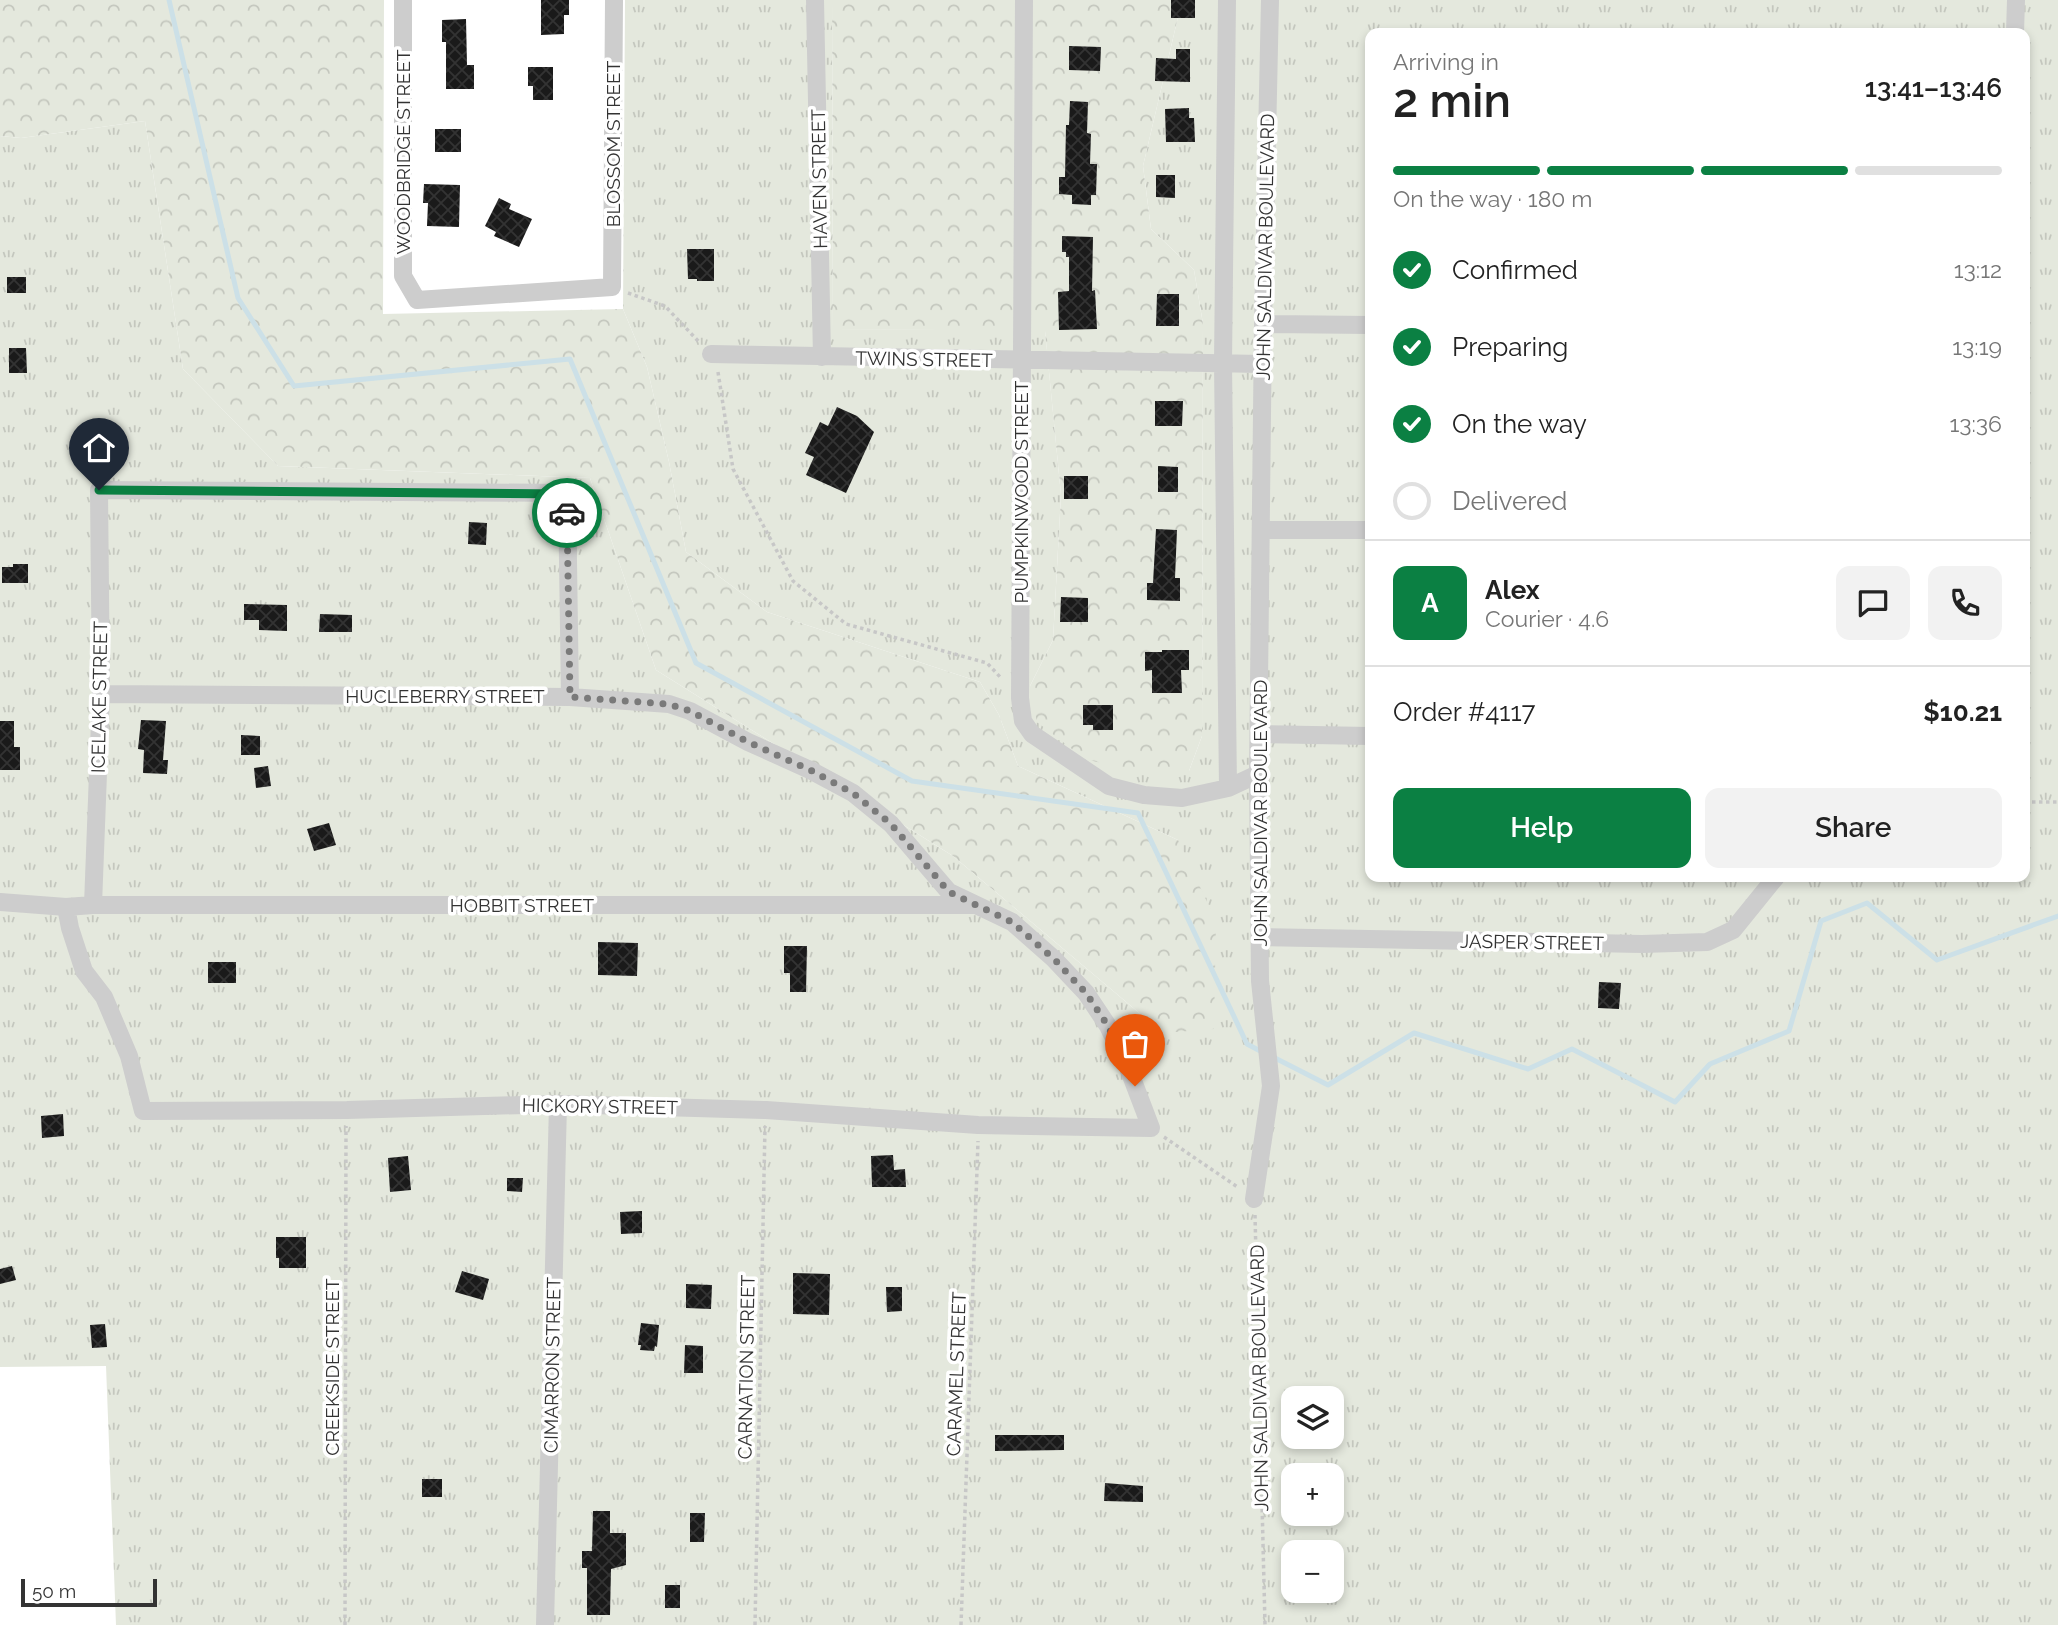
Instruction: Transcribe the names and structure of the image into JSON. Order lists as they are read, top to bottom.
{
  "streets": {
    "street": [
      "BLOSSOM STREET",
      "WOODBRIDGE STREET",
      "HAVEN STREET",
      "JOHN SALDIVAR BOULEVARD",
      "TWINS STREET",
      "PUMPKINWOOD STREET",
      "HUCLEBERRY STREET",
      "ICELAKE STREET",
      "HOBBIT STREET",
      "JASPER STREET",
      "HICKORY STREET",
      "CIMARRON STREET"
    ],
    "path": ["CREEKSIDE STREET", "CARNATION STREET", "CARAMEL STREET"]
  },
  "crossings": [
    ["BLOSSOM STREET", "WOODBRIDGE STREET"],
    ["HAVEN STREET", "TWINS STREET"],
    ["JOHN SALDIVAR BOULEVARD", "TWINS STREET"],
    ["JOHN SALDIVAR BOULEVARD", "PUMPKINWOOD STREET"],
    ["JOHN SALDIVAR BOULEVARD", "JASPER STREET"],
    ["TWINS STREET", "PUMPKINWOOD STREET"],
    ["HUCLEBERRY STREET", "ICELAKE STREET"],
    ["HUCLEBERRY STREET", "HOBBIT STREET"],
    ["HUCLEBERRY STREET", "HICKORY STREET"],
    ["ICELAKE STREET", "HOBBIT STREET"],
    ["HOBBIT STREET", "HICKORY STREET"],
    ["HICKORY STREET", "CIMARRON STREET"],
    ["HICKORY STREET", "CREEKSIDE STREET"],
    ["HICKORY STREET", "CARNATION STREET"],
    ["HICKORY STREET", "CARAMEL STREET"]
  ],
  "scale_bar": "50 m",
  "page": {
    "heading": ["2 min", "Arriving in", "13:41–13:46"],
    "panel": [
      "Alex",
      "Courier · 4.6",
      "Order #4117",
      "$10.21"
    ],
    "bar": "On the way · 180 m",
    "list": [
      ["Confirmed", "13:12"],
      ["Preparing", "13:19"],
      ["On the way", "13:36"],
      "Delivered"
    ],
    "round": "A",
    "buttons": ["Help", "Share"],
    "map_buttons": ["+", "−"],
    "scale": "50 m"
  }
}
